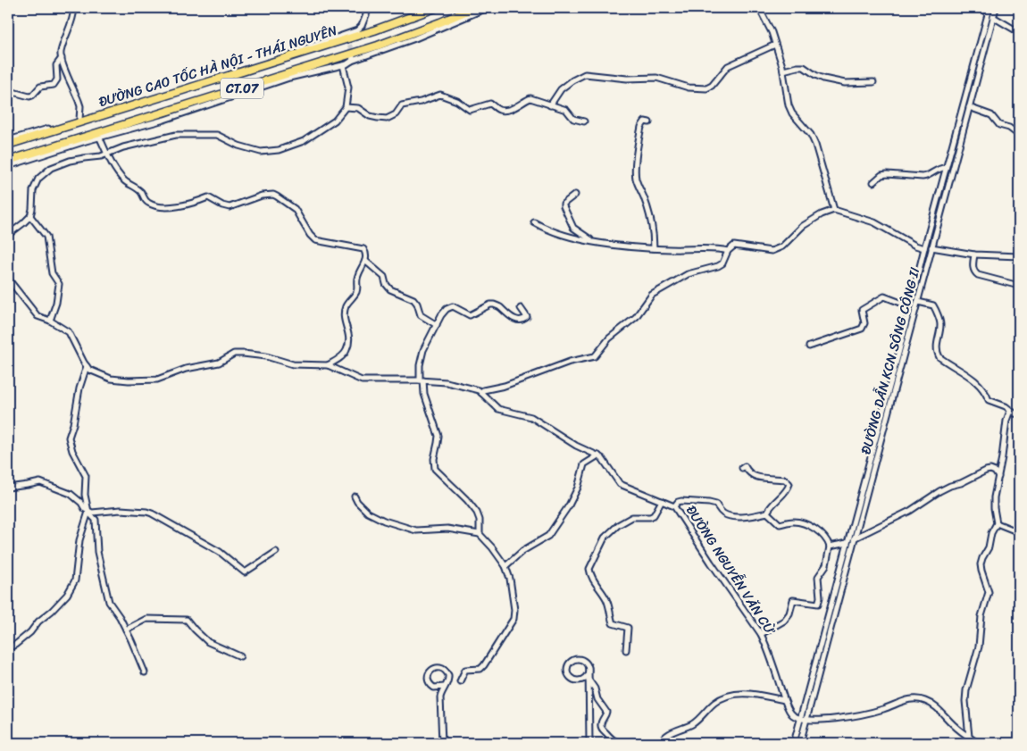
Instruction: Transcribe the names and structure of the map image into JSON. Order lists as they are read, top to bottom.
{
  "streets": {
    "highway": ["ĐƯỜNG CAO TỐC HÀ NỘI - THÁI NGUYÊN", "CT.07"],
    "street": ["ĐƯỜNG DẪN KCN SÔNG CÔNG II", "ĐƯỜNG NGUYỄN VĂN CỪ"]
  },
  "crossings": [
    ["ĐƯỜNG DẪN KCN SÔNG CÔNG II", "ĐƯỜNG NGUYỄN VĂN CỪ"]
  ]
}
